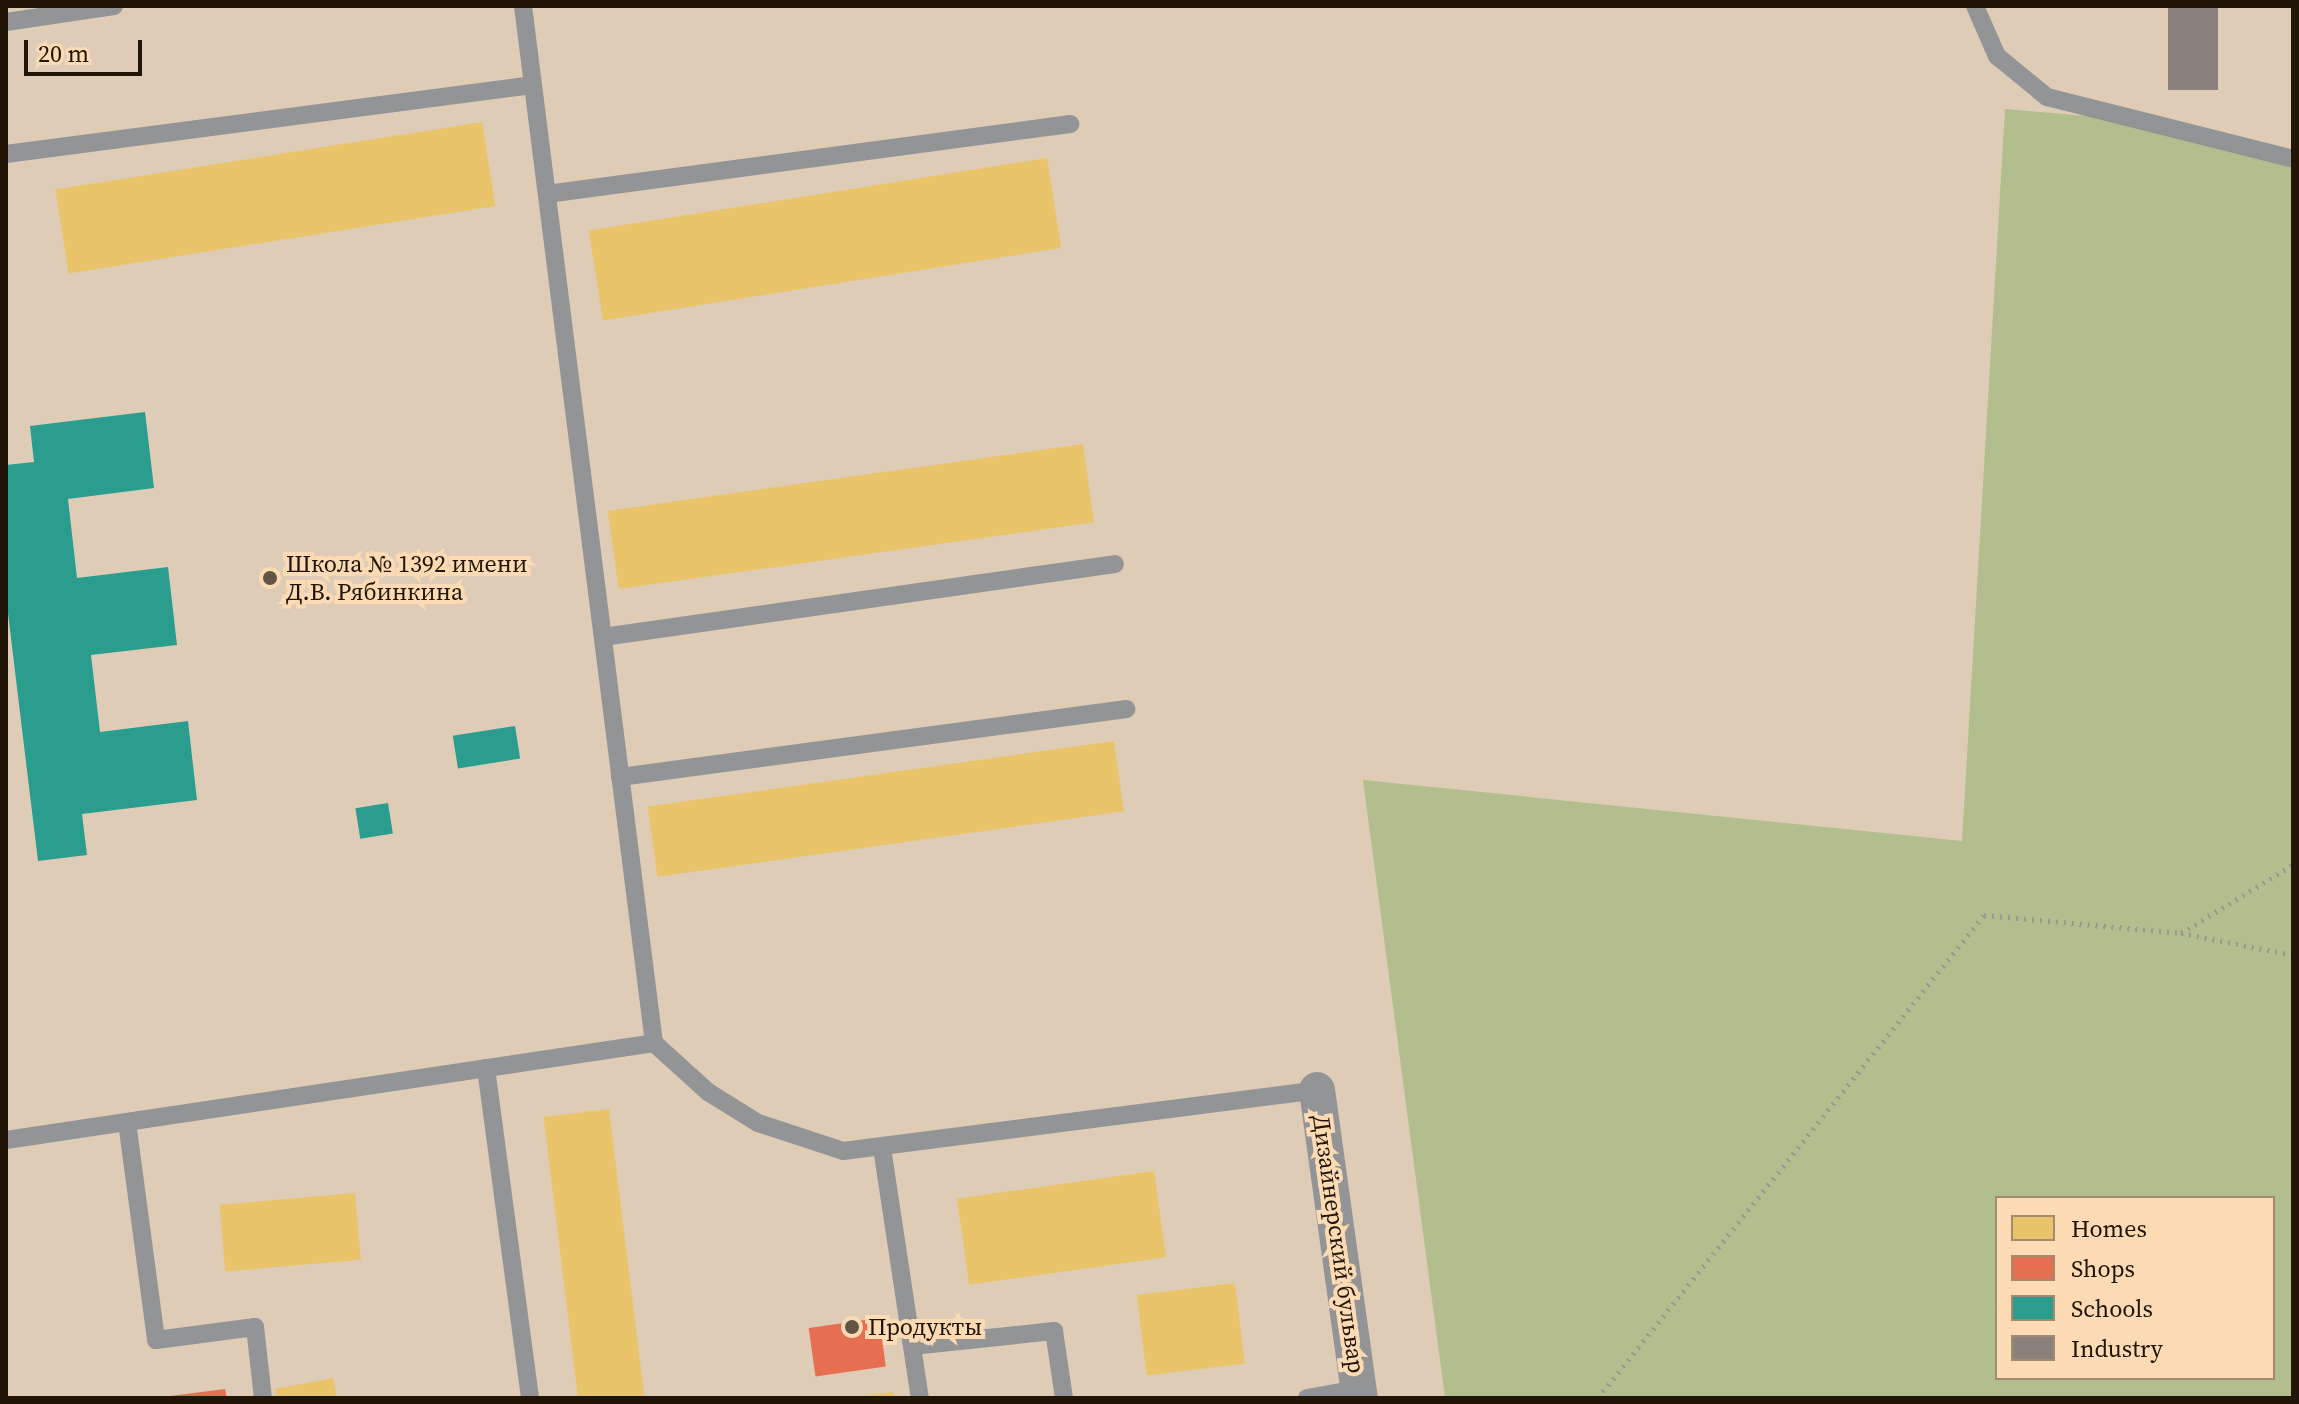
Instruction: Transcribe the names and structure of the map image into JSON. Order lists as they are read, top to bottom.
{
  "streets": {
    "street": ["Дизайнерский бульвар"]
  },
  "places": ["Школа № 1392 имени Д.В. Рябинкина", "Продукты"],
  "legend": [
    "Homes",
    "Shops",
    "Schools",
    "Industry"
  ],
  "scale_bar": "20 m"
}
